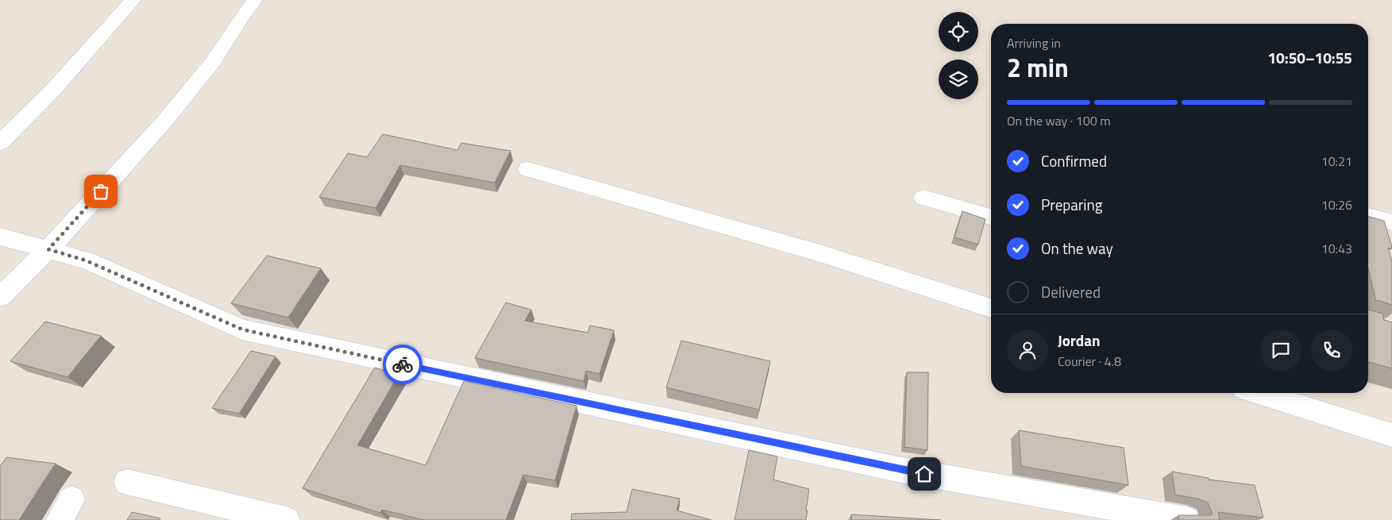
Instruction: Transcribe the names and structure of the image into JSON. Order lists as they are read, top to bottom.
{
  "page": {
    "heading": ["2 min", "Arriving in", "10:50–10:55"],
    "panel": ["Jordan", "Courier · 4.8"],
    "bar": "On the way · 100 m",
    "list": [
      ["Confirmed", "10:21"],
      ["Preparing", "10:26"],
      ["On the way", "10:43"],
      "Delivered"
    ]
  }
}
